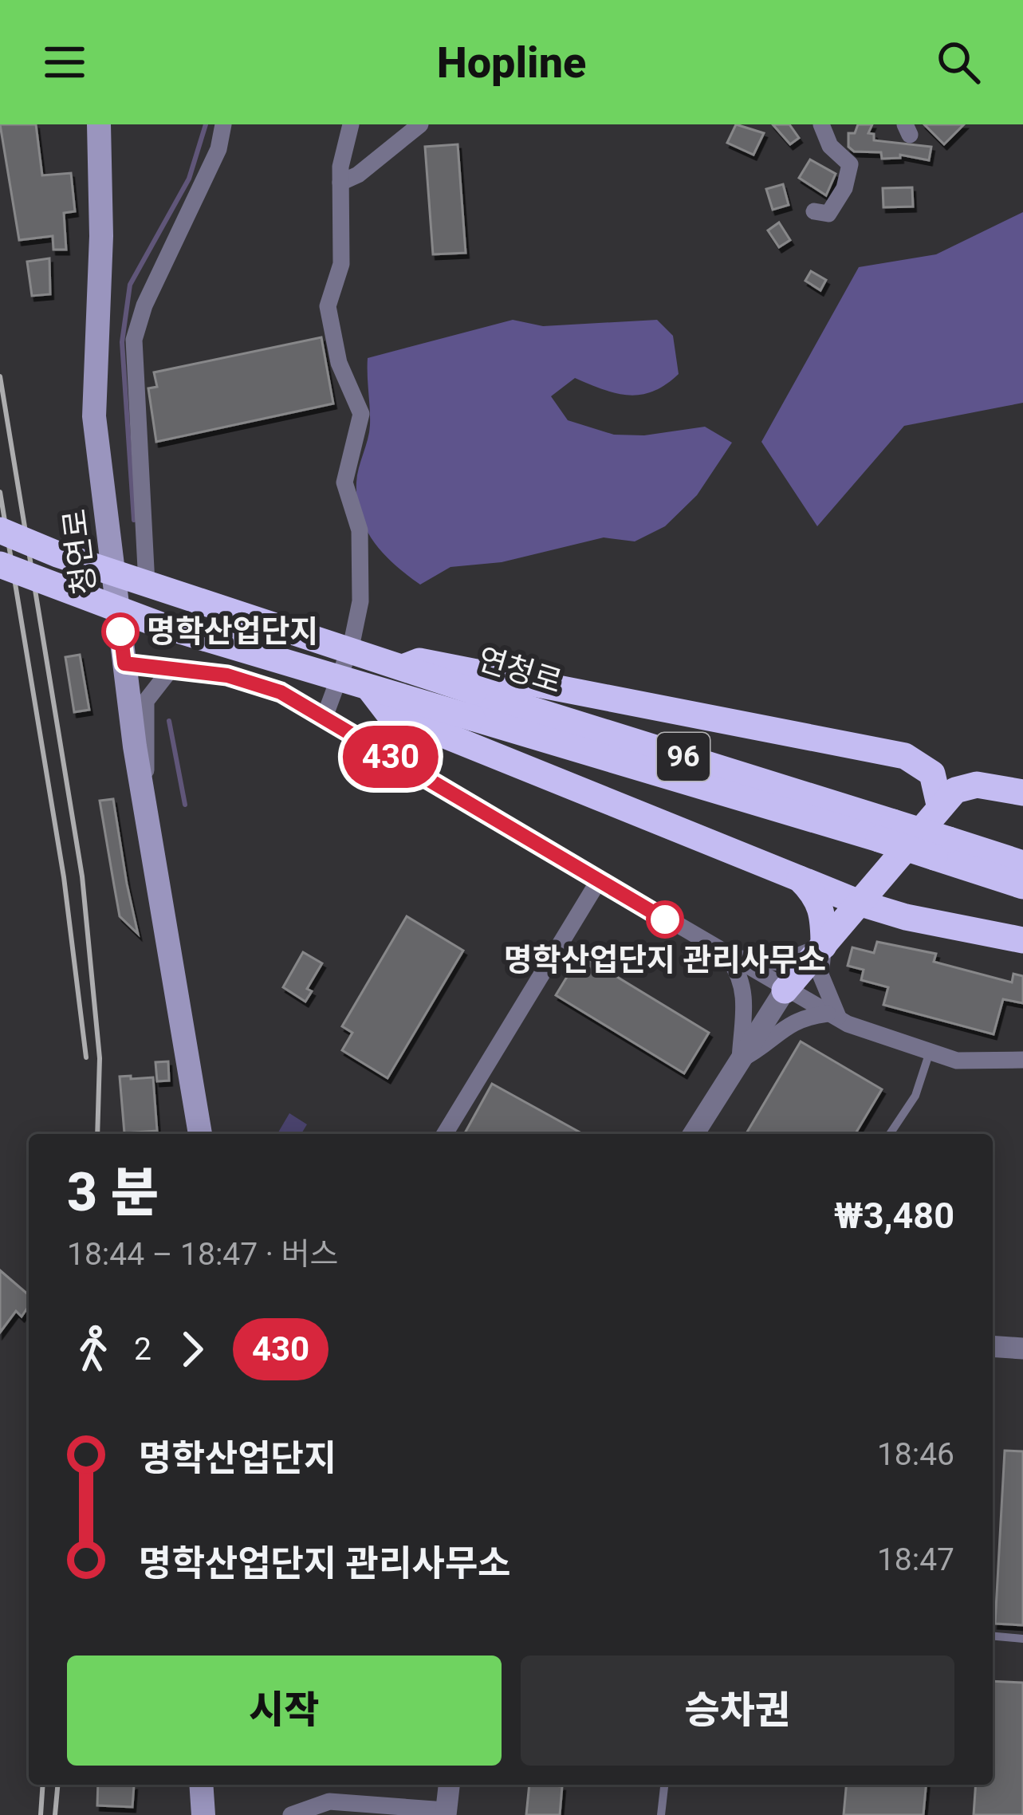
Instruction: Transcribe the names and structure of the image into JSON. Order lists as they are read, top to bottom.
{
  "streets": {
    "highway": ["연청로", "96"],
    "main road": ["청연로"]
  },
  "places": ["명학산업단지", "명학산업단지 관리사무소"],
  "lines": ["bus line 430"],
  "page": {
    "header": "Hopline",
    "on_map": "430",
    "heading": ["3 분", "18:44 – 18:47 · 버스", "₩3,480"],
    "legs": ["2", "430"],
    "list": [
      {
        "name": "명학산업단지",
        "value": "18:46"
      },
      {
        "name": "명학산업단지 관리사무소",
        "value": "18:47"
      }
    ],
    "buttons": ["시작", "승차권"]
  }
}
